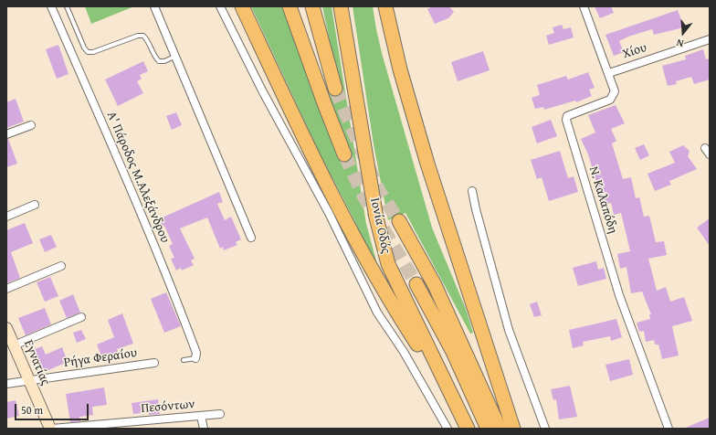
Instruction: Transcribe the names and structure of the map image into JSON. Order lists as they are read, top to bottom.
{
  "streets": {
    "highway": ["Ιονία Οδός"],
    "main road": ["Εγνατίας"],
    "street": [
      "Χίου",
      "Α' Πάροδος Μ.Αλεξάνδρου",
      "Ν. Καλαπόδη",
      "Ρήγα Φεραίου",
      "Πεσόντων"
    ]
  },
  "crossings": [
    ["Χίου", "Ν. Καλαπόδη"],
    ["Ρήγα Φεραίου", "Εγνατίας"],
    ["Εγνατίας", "Πεσόντων"]
  ],
  "scale_bar": "50 m",
  "north": "bottom"
}
